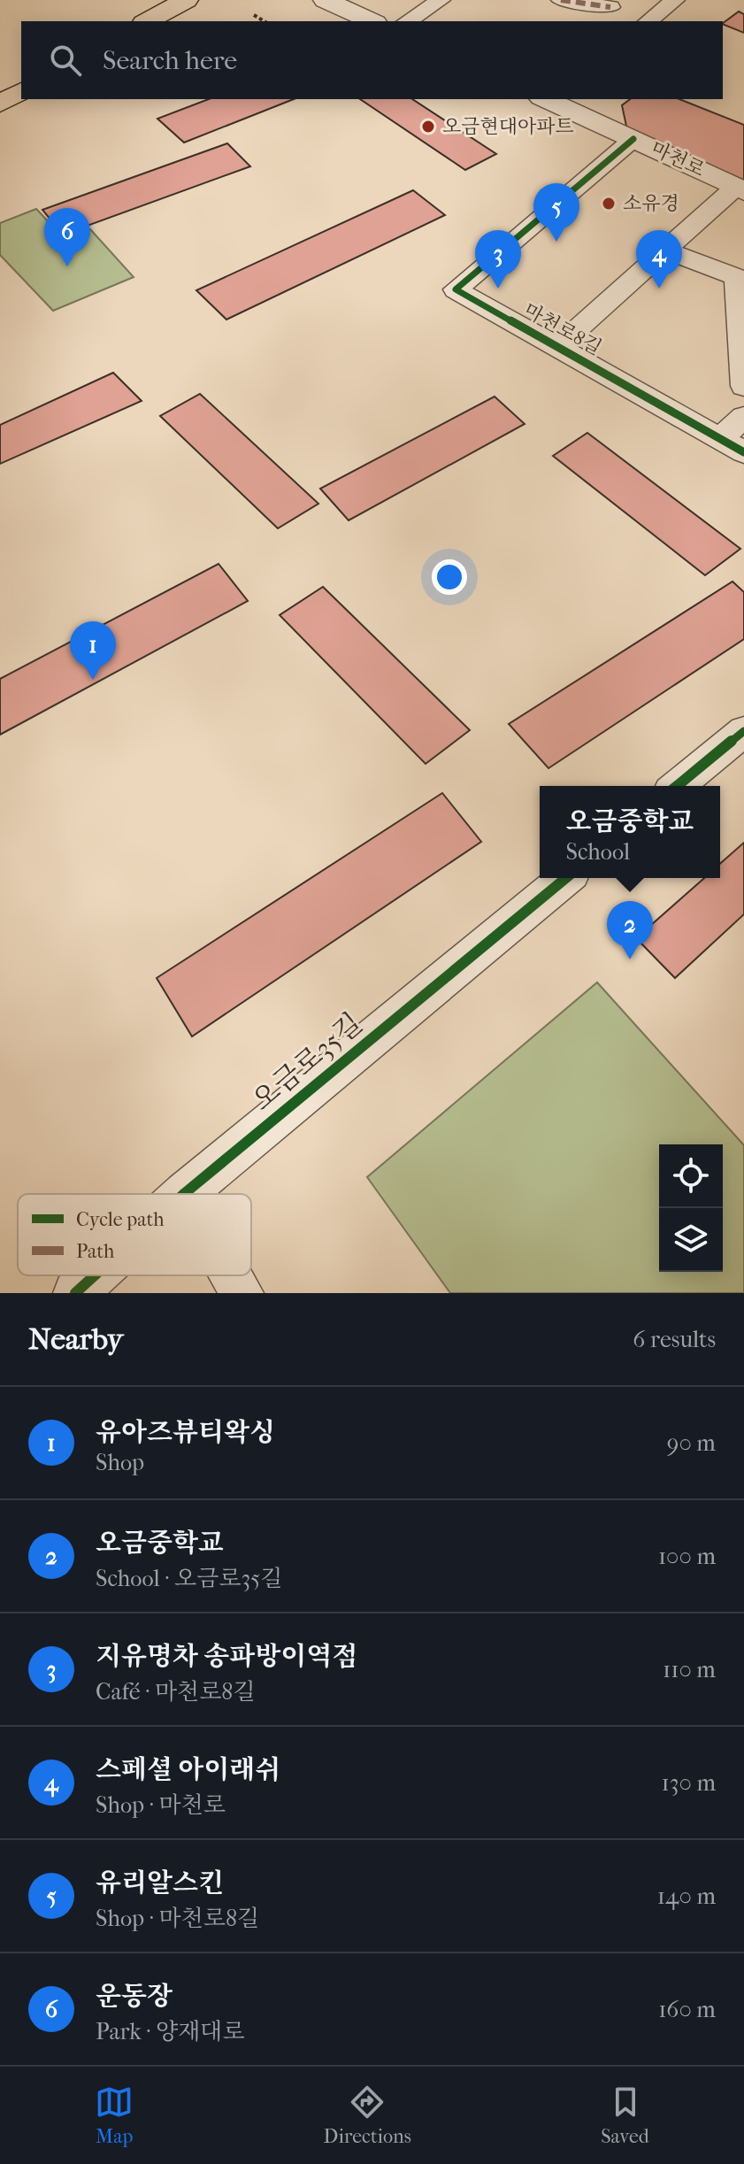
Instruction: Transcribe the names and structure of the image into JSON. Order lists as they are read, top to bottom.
{
  "streets": {
    "street": ["마천로", "마천로8길", "오금로35길"]
  },
  "crossings": [
    ["마천로", "마천로8길"]
  ],
  "places": ["오금현대아파트", "소유경"],
  "legend": ["Cycle path", "Path"],
  "page": {
    "search": "Search here",
    "pins": [
      "5",
      "6",
      "3",
      "4",
      "1",
      "2"
    ],
    "popup": ["오금중학교", "School"],
    "heading": ["Nearby", "6 results"],
    "list": [
      {
        "mark": "1",
        "name": "유아즈뷰티왁싱",
        "note": "Shop",
        "value": "90 m"
      },
      {
        "mark": "2",
        "name": "오금중학교",
        "note": "School · 오금로35길",
        "value": "100 m"
      },
      {
        "mark": "3",
        "name": "지유명차 송파방이역점",
        "note": "Café · 마천로8길",
        "value": "110 m"
      },
      {
        "mark": "4",
        "name": "스페셜 아이래쉬",
        "note": "Shop · 마천로",
        "value": "130 m"
      },
      {
        "mark": "5",
        "name": "유리알스킨",
        "note": "Shop · 마천로8길",
        "value": "140 m"
      },
      {
        "mark": "6",
        "name": "운동장",
        "note": "Park · 양재대로",
        "value": "160 m"
      }
    ],
    "nav": ["Map", "Directions", "Saved"]
  }
}
